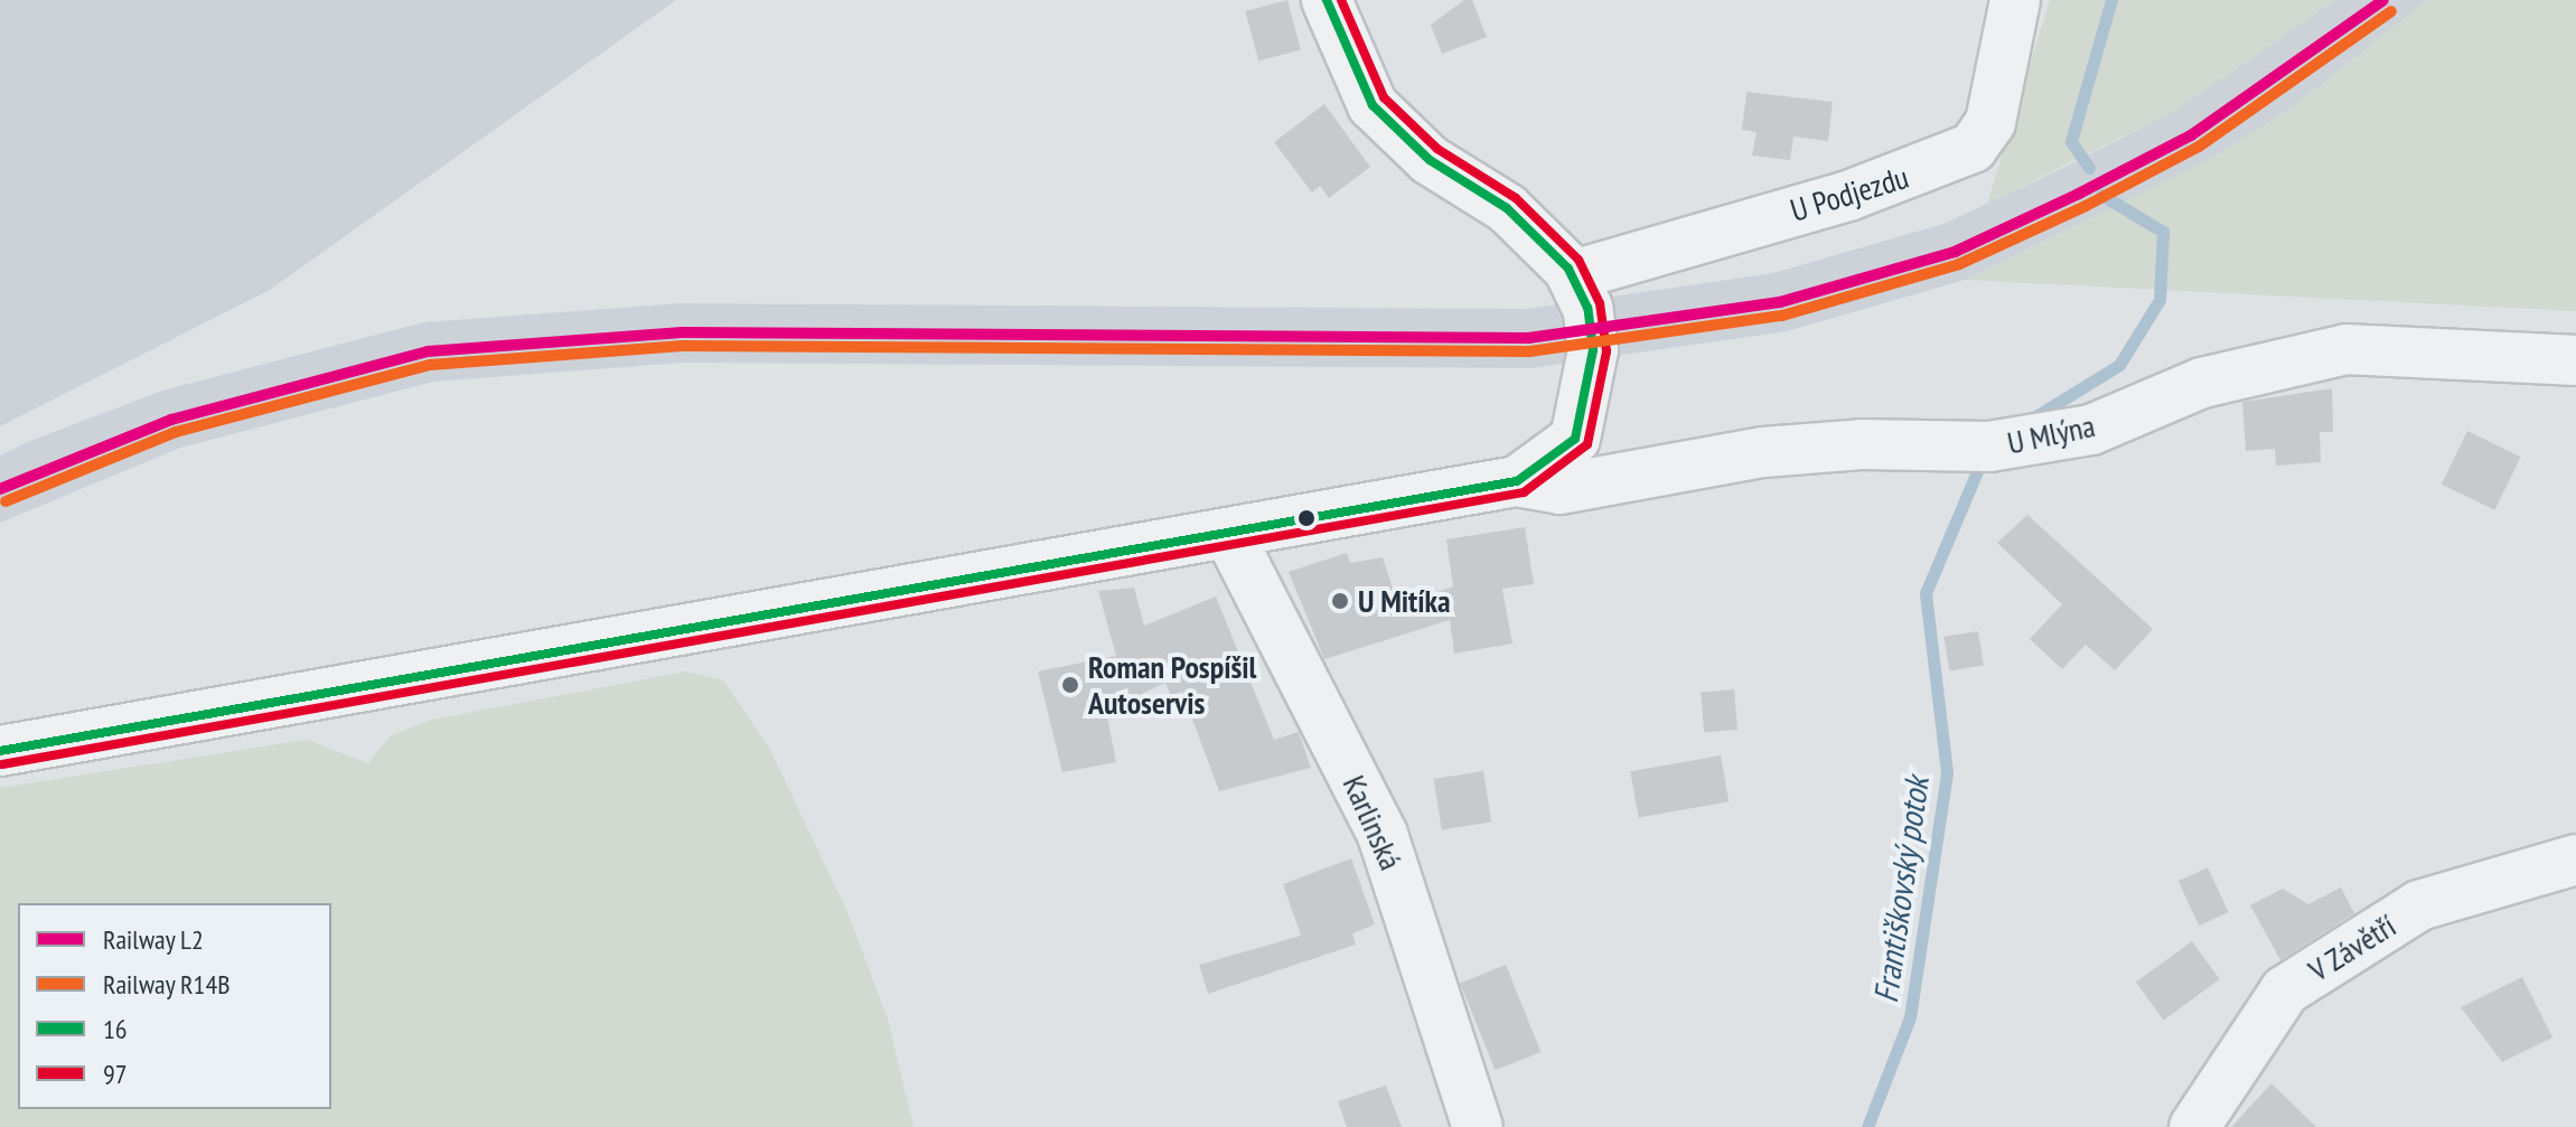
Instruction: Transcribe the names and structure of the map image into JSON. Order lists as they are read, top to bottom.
{
  "streets": {
    "street": [
      "U Podjezdu",
      "U Mlýna",
      "Karlinská",
      "V Závětří"
    ]
  },
  "water": ["Františkovský potok"],
  "places": ["U Mitíka", "Roman Pospíšil Autoservis"],
  "lines": [
    "rail line L2",
    "transit line 16",
    "transit line 97",
    "rail line R14B"
  ],
  "legend": [
    "Railway L2",
    "Railway R14B",
    "16",
    "97"
  ]
}
